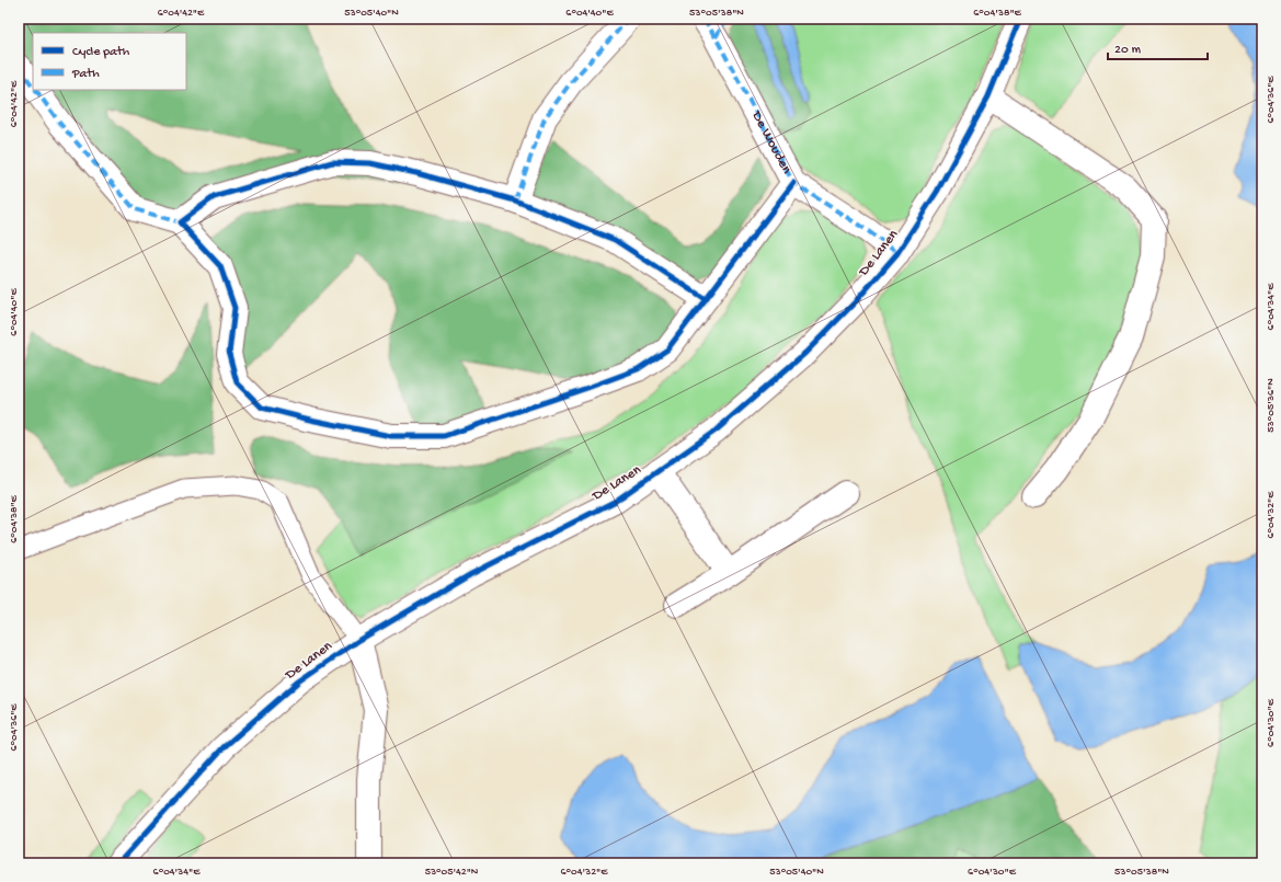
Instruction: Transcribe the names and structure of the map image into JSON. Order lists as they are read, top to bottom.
{
  "streets": {
    "street": ["De Wouden", "De Lanen"]
  },
  "crossings": [
    ["De Wouden", "De Lanen"]
  ],
  "legend": ["Cycle path", "Path"],
  "scale_bar": "20 m",
  "coordinates": [
    "6°04'42\"E",
    "53°05'40\"N",
    "6°04'40\"E",
    "53°05'38\"N",
    "6°04'38\"E",
    "6°04'36\"E",
    "6°04'34\"E",
    "53°05'36\"N",
    "6°04'32\"E",
    "6°04'30\"E",
    "53°05'42\"N"
  ]
}
